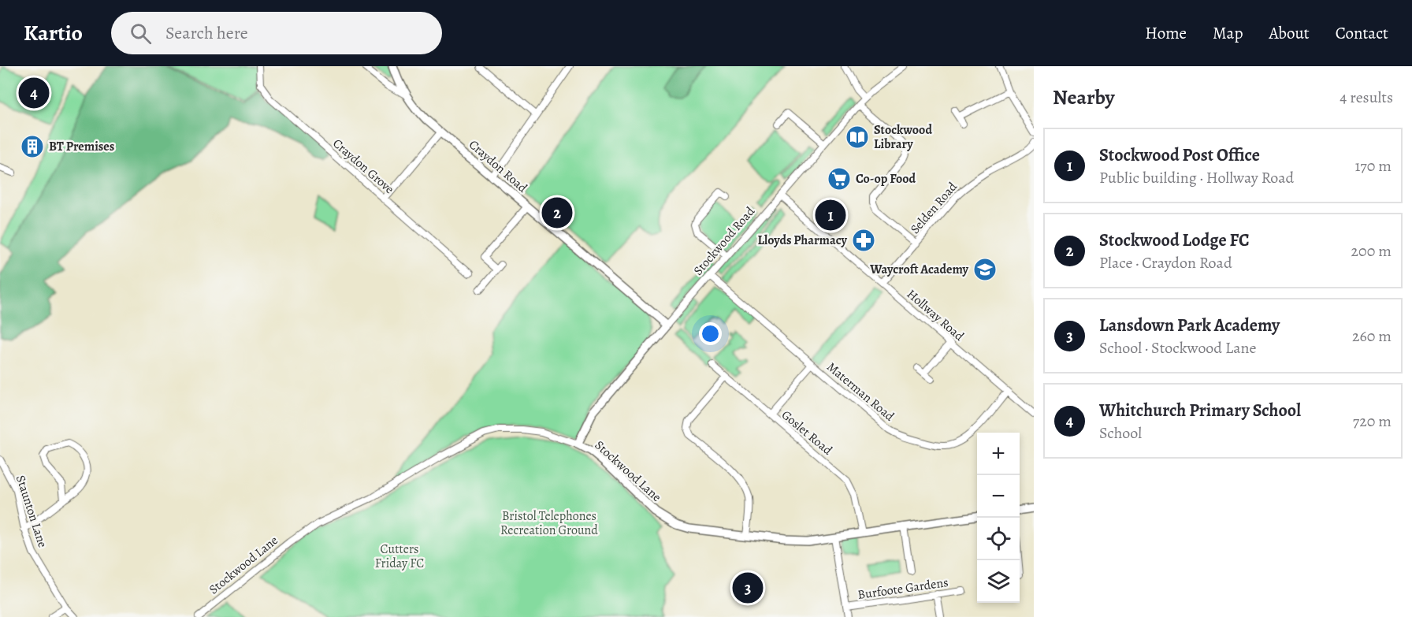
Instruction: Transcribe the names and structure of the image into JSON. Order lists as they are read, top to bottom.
{
  "streets": {
    "street": [
      "Craydon Grove",
      "Craydon Road",
      "Selden Road",
      "Stockwood Road",
      "Hollway Road",
      "Materman Road",
      "Goslet Road",
      "Stockwood Lane",
      "Staunton Lane",
      "Burfoote Gardens"
    ]
  },
  "crossings": [
    ["Craydon Road", "Stockwood Road"],
    ["Selden Road", "Hollway Road"],
    ["Stockwood Road", "Hollway Road"],
    ["Stockwood Road", "Materman Road"],
    ["Stockwood Road", "Stockwood Lane"],
    ["Hollway Road", "Materman Road"],
    ["Goslet Road", "Stockwood Lane"]
  ],
  "parks": ["Bristol Telephones Recreation Ground", "Cutters Friday FC"],
  "places": {
    "library": ["Stockwood Library"],
    "building": ["BT Premises"],
    "supermarket": ["Co-op Food"],
    "pharmacy": ["Lloyds Pharmacy"],
    "school or university": ["Waycroft Academy"]
  },
  "page": {
    "header": "Kartio",
    "search": "Search here",
    "nav": [
      "Home",
      "Map",
      "About",
      "Contact"
    ],
    "heading": ["Nearby", "4 results"],
    "pins": [
      "4",
      "2",
      "1",
      "3"
    ],
    "list": [
      {
        "mark": "1",
        "name": "Stockwood Post Office",
        "note": "Public building · Hollway Road",
        "value": "170 m"
      },
      {
        "mark": "2",
        "name": "Stockwood Lodge FC",
        "note": "Place · Craydon Road",
        "value": "200 m"
      },
      {
        "mark": "3",
        "name": "Lansdown Park Academy",
        "note": "School · Stockwood Lane",
        "value": "260 m"
      },
      {
        "mark": "4",
        "name": "Whitchurch Primary School",
        "note": "School",
        "value": "720 m"
      }
    ],
    "map_buttons": ["+", "−"]
  }
}
